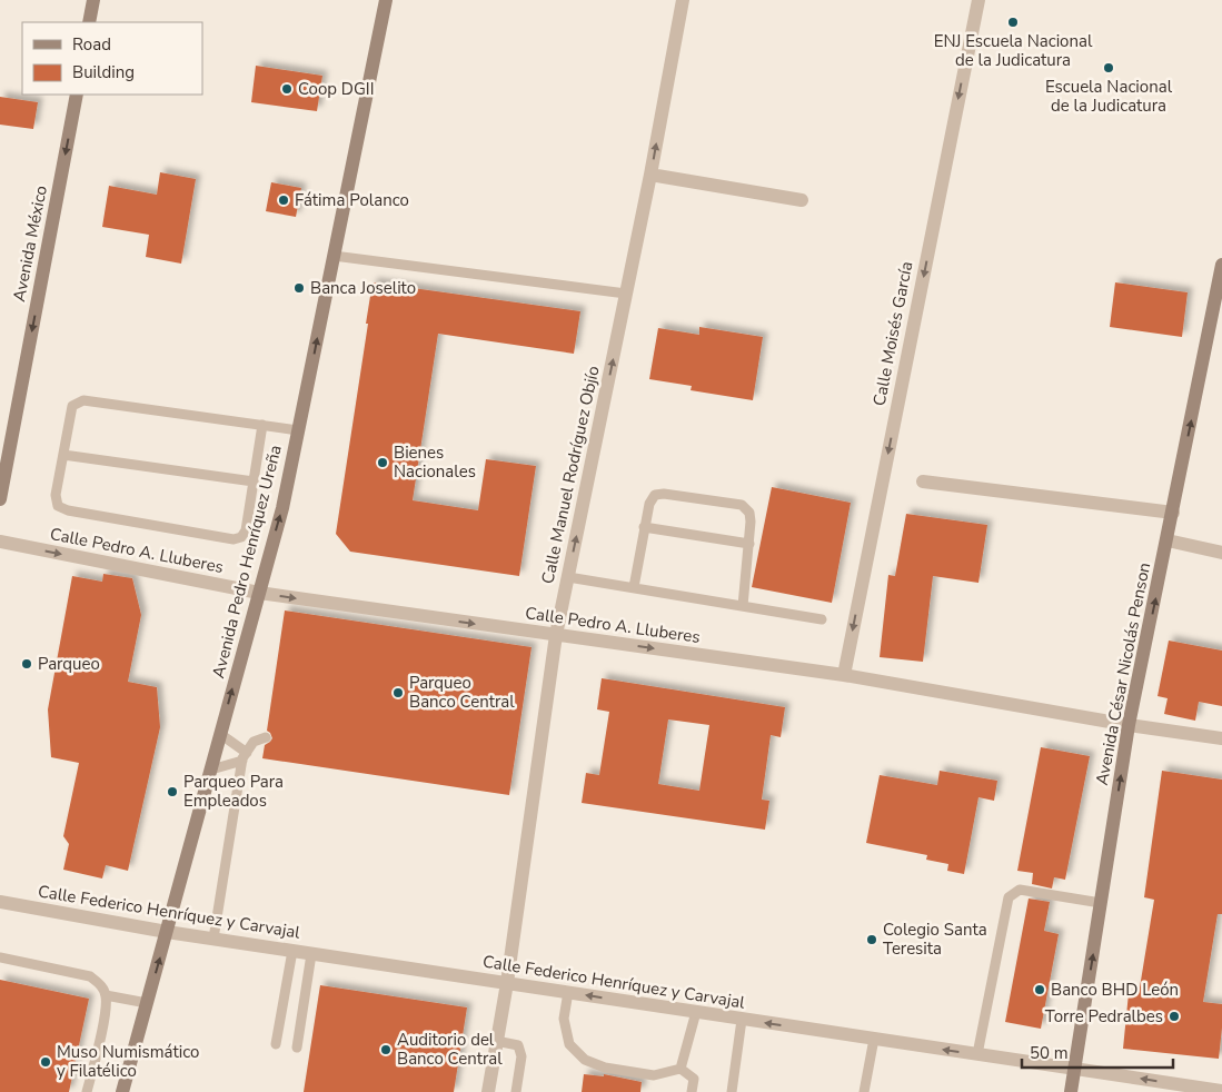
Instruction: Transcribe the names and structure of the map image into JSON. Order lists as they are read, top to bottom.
{
  "streets": {
    "main road": ["Avenida México", "Avenida Pedro Henríquez Ureña", "Avenida César Nicolás Penson"],
    "street": [
      "Calle Moisés García",
      "Calle Manuel Rodríguez Objío",
      "Calle Pedro A. Lluberes",
      "Calle Federico Henríquez y Carvajal"
    ]
  },
  "crossings": [
    ["Calle Moisés García", "Calle Pedro A. Lluberes"],
    ["Calle Manuel Rodríguez Objío", "Calle Pedro A. Lluberes"],
    ["Calle Manuel Rodríguez Objío", "Calle Federico Henríquez y Carvajal"],
    ["Calle Pedro A. Lluberes", "Avenida Pedro Henríquez Ureña"],
    ["Calle Pedro A. Lluberes", "Avenida César Nicolás Penson"],
    ["Avenida Pedro Henríquez Ureña", "Calle Federico Henríquez y Carvajal"],
    ["Avenida César Nicolás Penson", "Calle Federico Henríquez y Carvajal"]
  ],
  "one_way": [
    "Avenida México",
    "Calle Moisés García",
    "Calle Manuel Rodríguez Objío",
    "Calle Pedro A. Lluberes",
    "Avenida Pedro Henríquez Ureña",
    "Avenida César Nicolás Penson",
    "Calle Federico Henríquez y Carvajal"
  ],
  "places": [
    "ENJ Escuela Nacional de la Judicatura",
    "Escuela Nacional de la Judicatura",
    "Coop DGII",
    "Fátima Polanco",
    "Banca Joselito",
    "Bienes Nacionales",
    "Parqueo",
    "Parqueo Banco Central",
    "Parqueo Para Empleados",
    "Colegio Santa Teresita",
    "Banco BHD León",
    "Torre Pedralbes",
    "Auditorio del Banco Central",
    "Muso Numismático y Filatélico"
  ],
  "legend": ["Road", "Building"],
  "scale_bar": "50 m"
}
